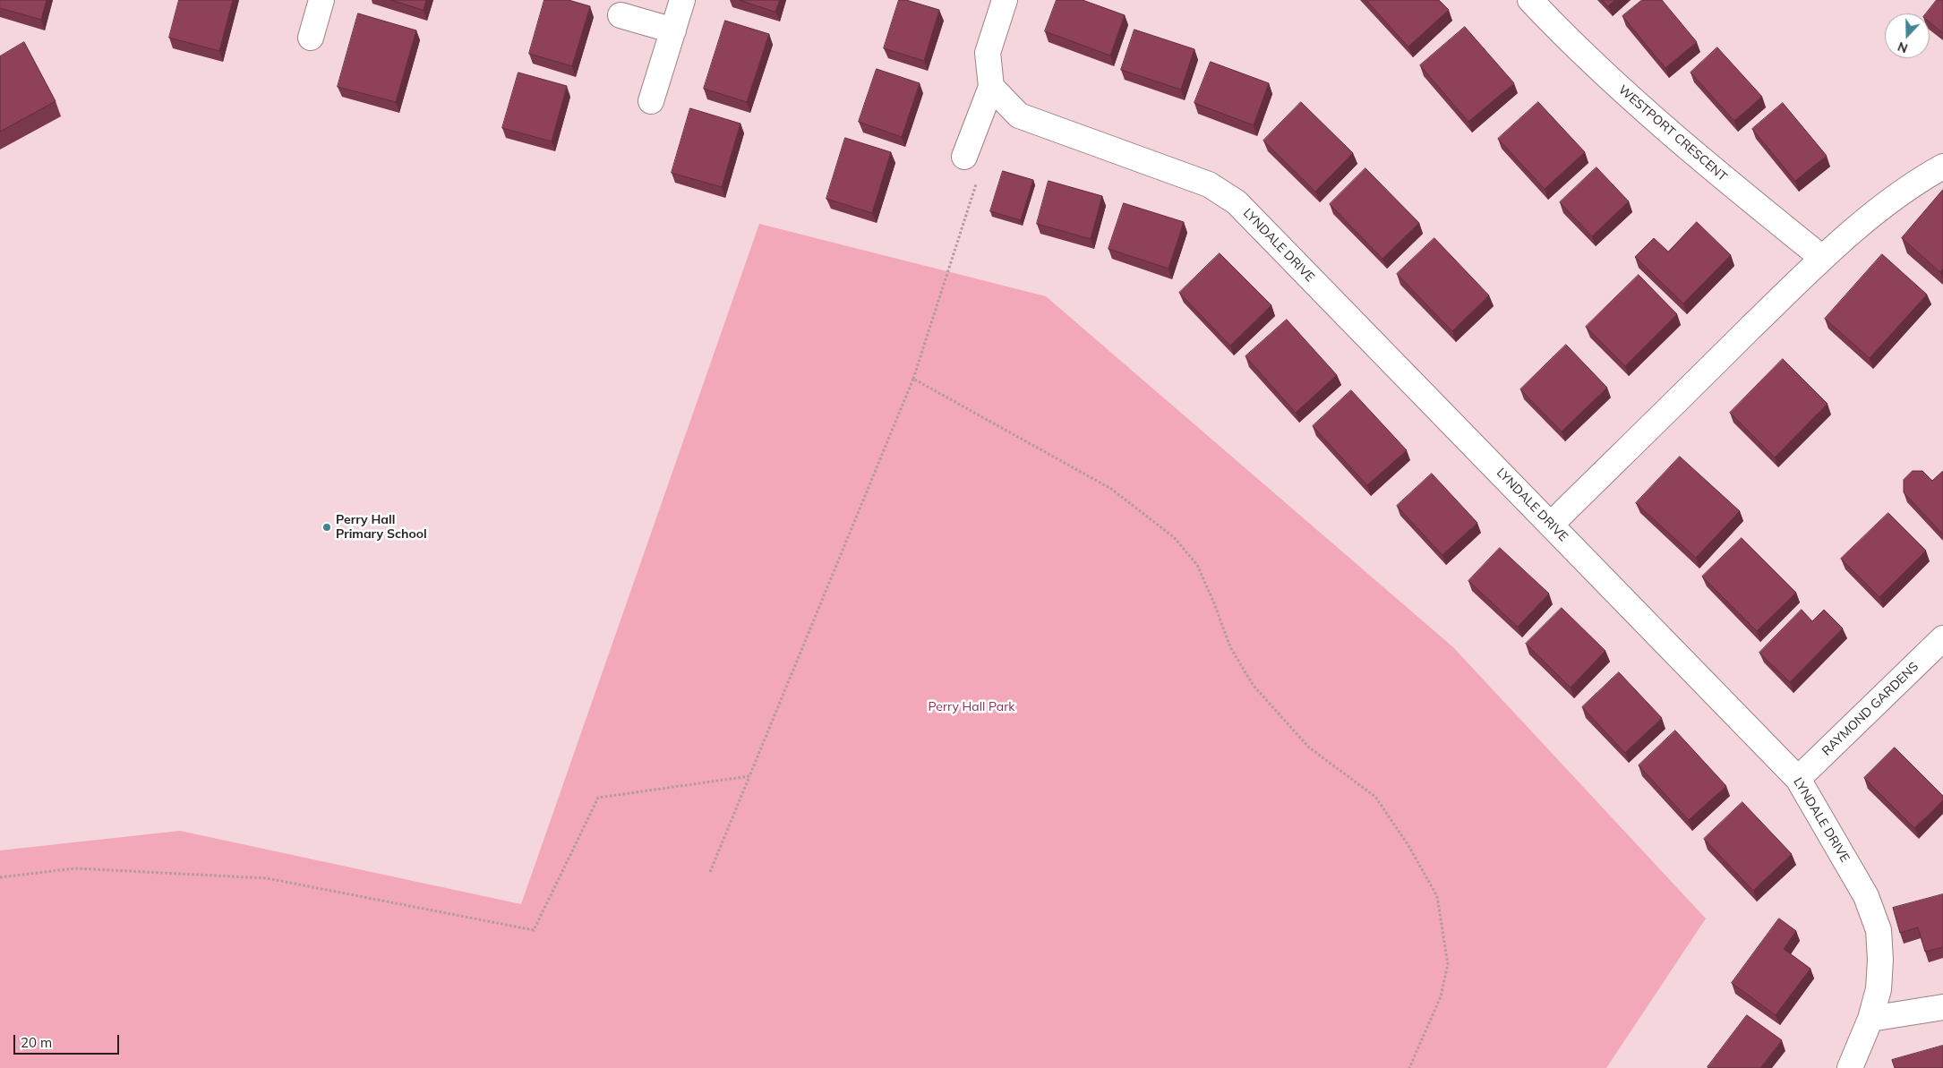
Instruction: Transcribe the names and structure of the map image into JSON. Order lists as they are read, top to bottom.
{
  "streets": {
    "street": ["WESTPORT CRESCENT", "LYNDALE DRIVE", "RAYMOND GARDENS"]
  },
  "crossings": [
    ["LYNDALE DRIVE", "RAYMOND GARDENS"]
  ],
  "parks": ["Perry Hall Park"],
  "places": ["Perry Hall Primary School"],
  "scale_bar": "20 m",
  "north": "bottom"
}
